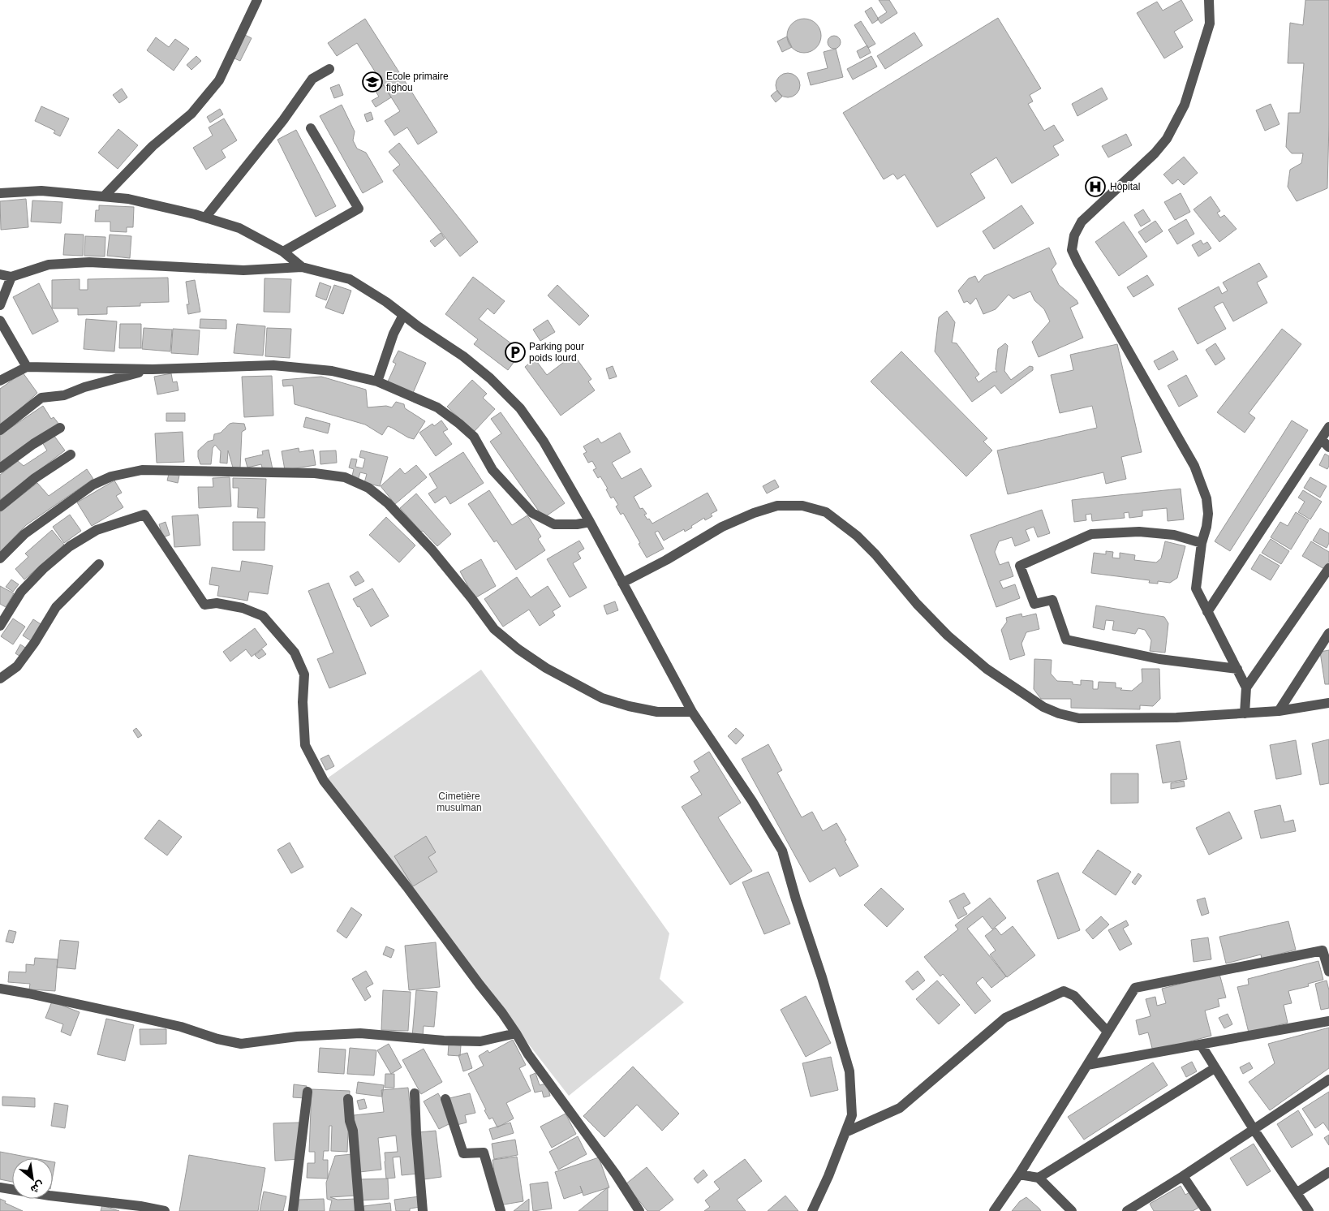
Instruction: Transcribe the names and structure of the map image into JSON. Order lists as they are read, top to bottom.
{
  "parks": ["Cimetière musulman"],
  "places": {
    "school or university": ["Ecole primaire fighou"],
    "hospital": ["Hôpital"],
    "parking": ["Parking pour poids lourd"]
  },
  "north": "bottom right"
}
